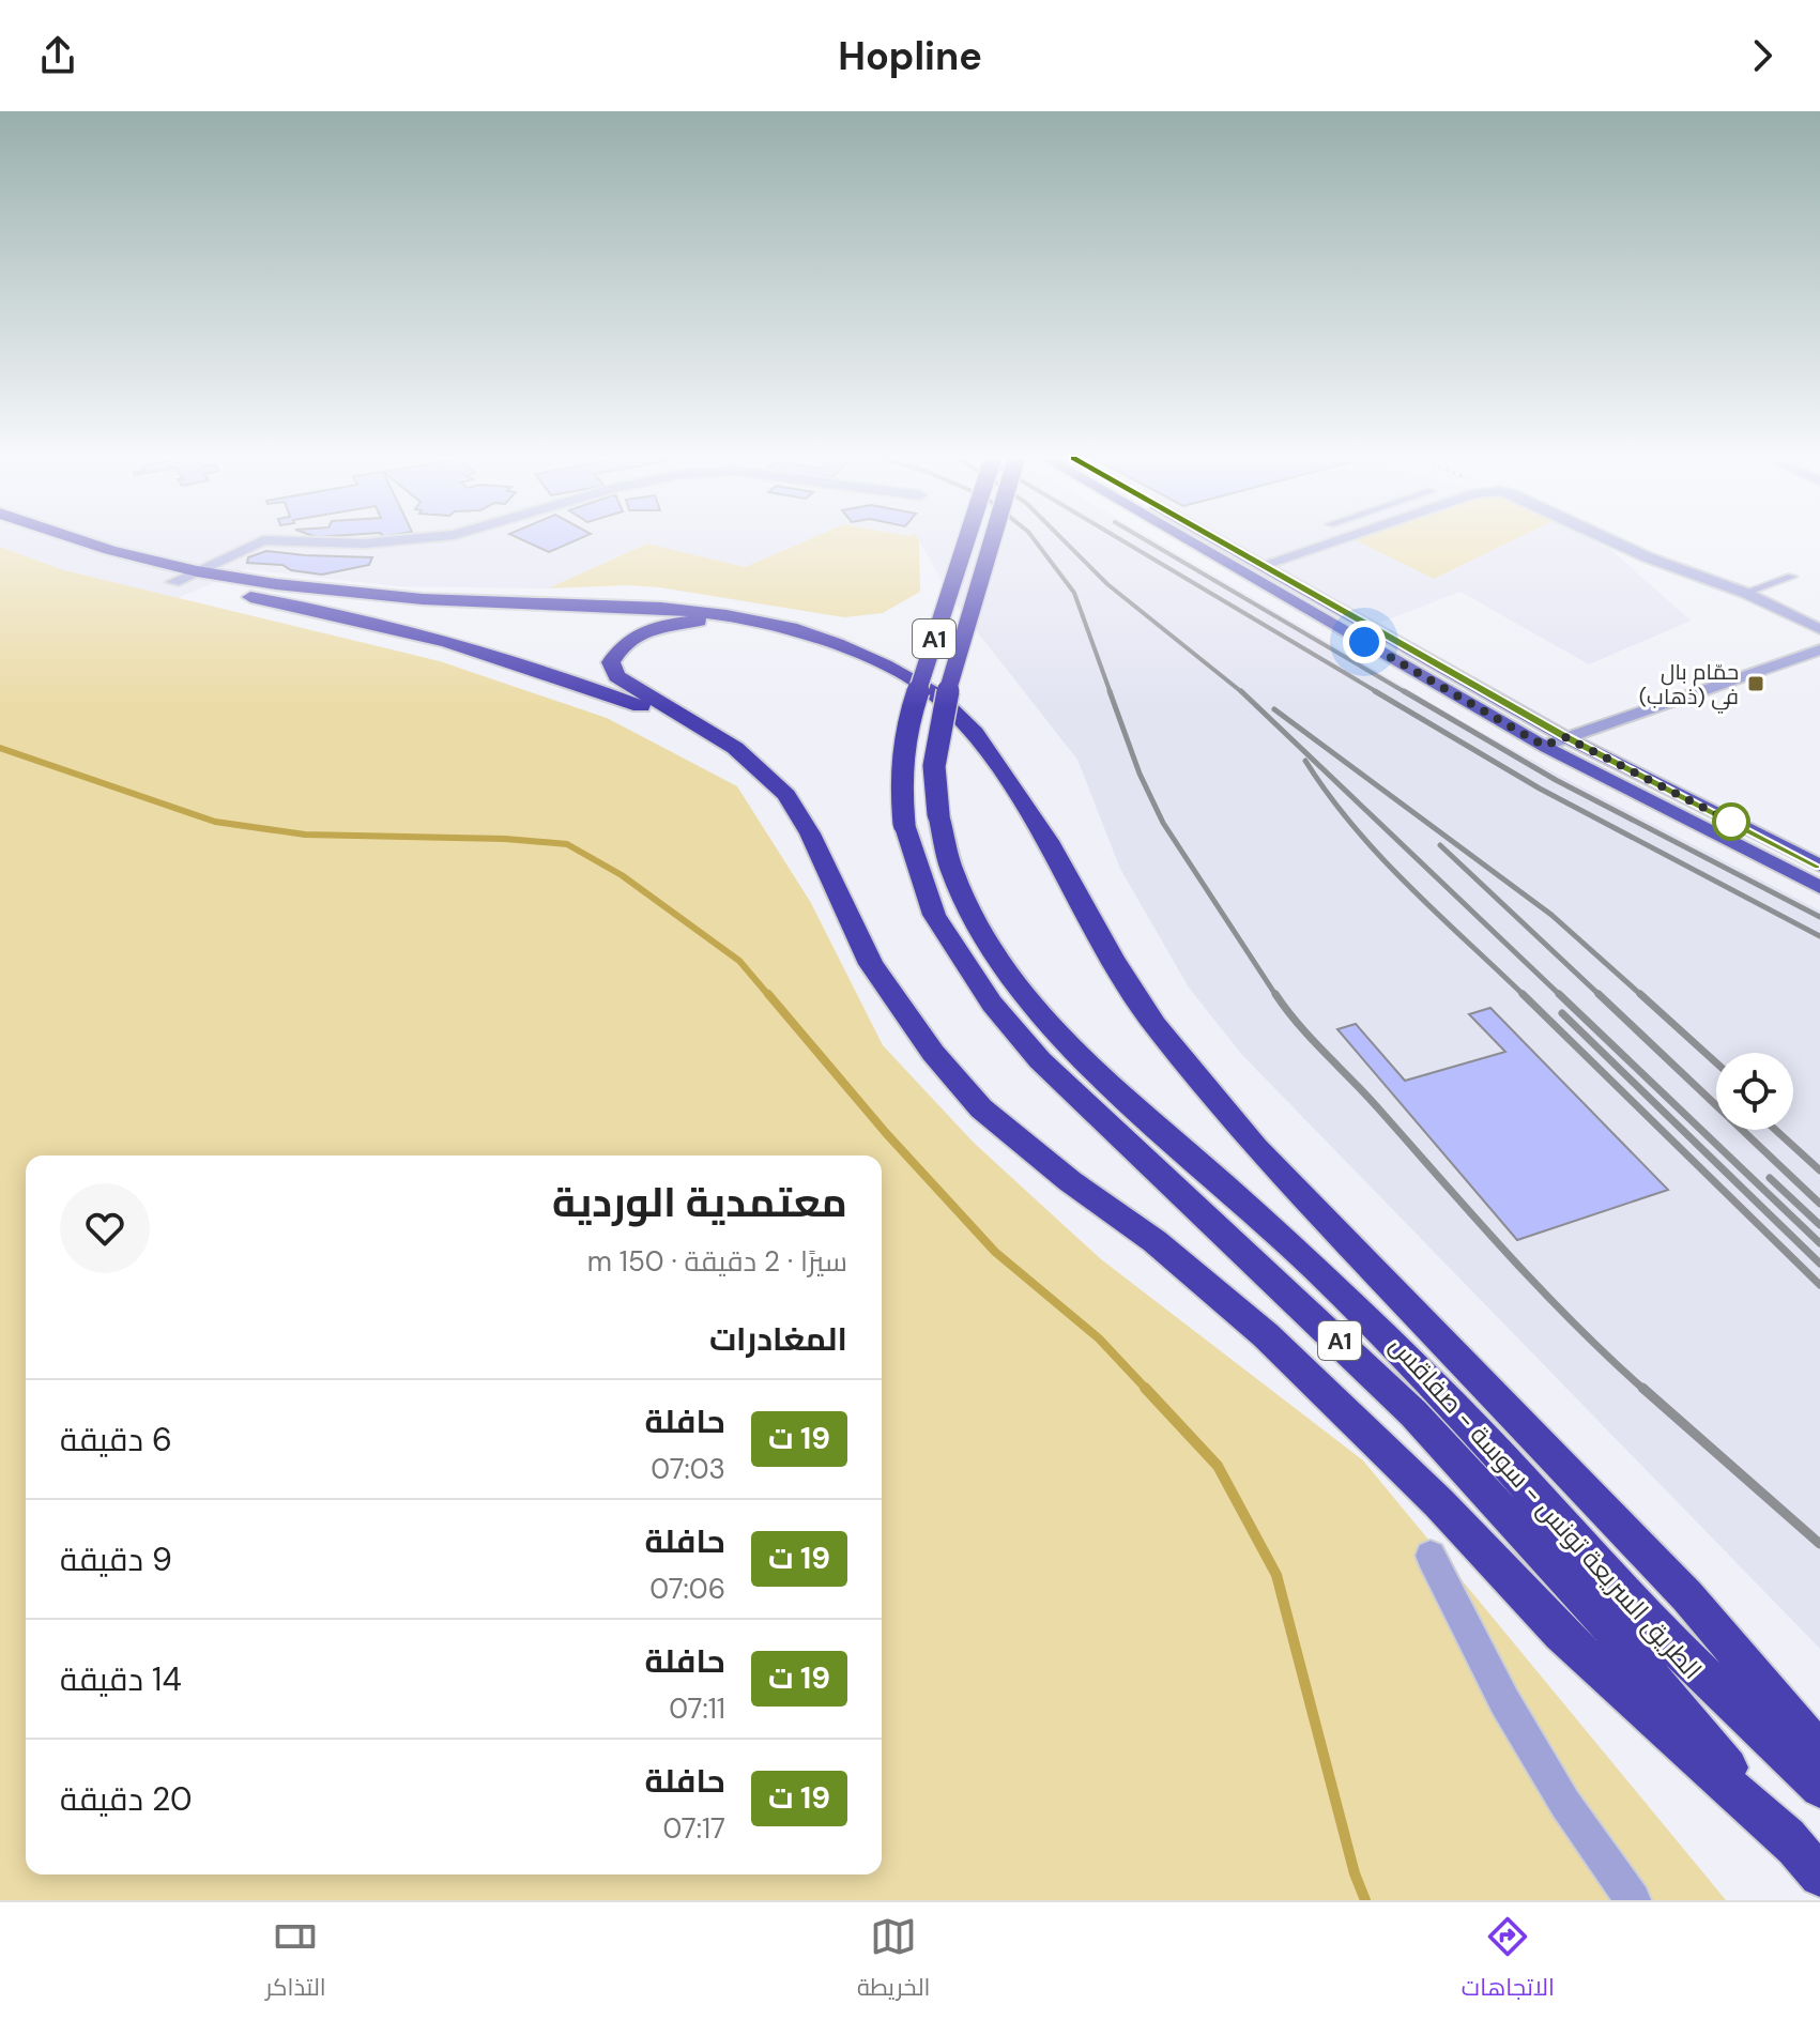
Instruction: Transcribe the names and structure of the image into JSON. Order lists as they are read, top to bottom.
{
  "streets": {
    "highway": ["A1", "الطريق السريعة تونس - سوسة - صفاقس"]
  },
  "places": {
    "transit": ["حمّام بال في (ذهاب)"]
  },
  "page": {
    "header": "Hopline",
    "heading": [
      ["معتمدية الوردية", "سيرًا · 2 دقيقة · 150 m"],
      "المغادرات"
    ],
    "list": [
      {
        "mark": "19 ت",
        "name": "حافلة",
        "note": "07:03",
        "value": "6 دقيقة"
      },
      {
        "mark": "19 ت",
        "name": "حافلة",
        "note": "07:06",
        "value": "9 دقيقة"
      },
      {
        "mark": "19 ت",
        "name": "حافلة",
        "note": "07:11",
        "value": "14 دقيقة"
      },
      {
        "mark": "19 ت",
        "name": "حافلة",
        "note": "07:17",
        "value": "20 دقيقة"
      }
    ],
    "tabs": ["الاتجاهات", "الخريطة", "التذاكر"]
  }
}
